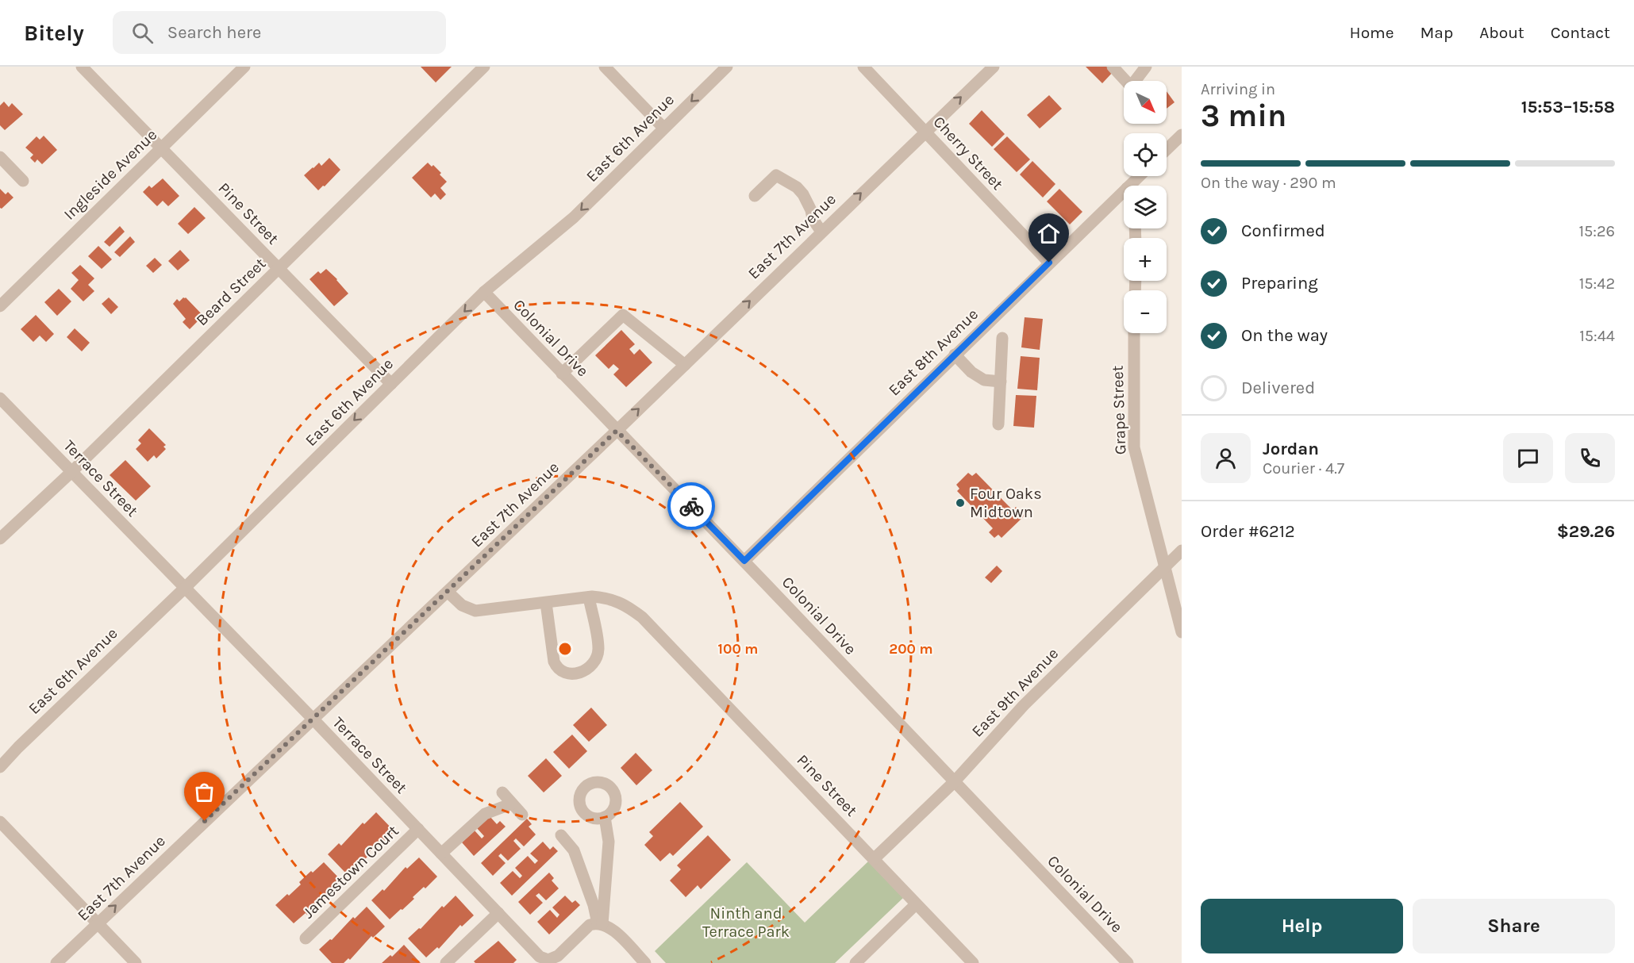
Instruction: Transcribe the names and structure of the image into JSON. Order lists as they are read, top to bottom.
{
  "streets": {
    "street": [
      "East 6th Avenue",
      "Cherry Street",
      "Ingleside Avenue",
      "Pine Street",
      "East 7th Avenue",
      "Beard Street",
      "Colonial Drive",
      "East 8th Avenue",
      "Grape Street",
      "Terrace Street",
      "East 9th Avenue",
      "Jamestown Court"
    ]
  },
  "crossings": [
    ["East 6th Avenue", "Pine Street"],
    ["East 6th Avenue", "Colonial Drive"],
    ["East 6th Avenue", "Terrace Street"],
    ["Cherry Street", "East 7th Avenue"],
    ["Cherry Street", "East 8th Avenue"],
    ["Ingleside Avenue", "Pine Street"],
    ["Pine Street", "East 7th Avenue"],
    ["Pine Street", "Beard Street"],
    ["Pine Street", "East 9th Avenue"],
    ["East 7th Avenue", "Colonial Drive"],
    ["East 7th Avenue", "Terrace Street"],
    ["Beard Street", "Terrace Street"],
    ["Colonial Drive", "East 8th Avenue"],
    ["Colonial Drive", "East 9th Avenue"],
    ["Grape Street", "East 9th Avenue"],
    ["Terrace Street", "Jamestown Court"]
  ],
  "one_way": ["East 6th Avenue", "East 7th Avenue"],
  "parks": ["Ninth and Terrace Park"],
  "places": ["Four Oaks Midtown"],
  "north": "bottom right",
  "page": {
    "header": "Bitely",
    "search": "Search here",
    "nav": [
      "Home",
      "Map",
      "About",
      "Contact"
    ],
    "heading": ["3 min", "Arriving in", "15:53–15:58"],
    "panel": [
      "Jordan",
      "Courier · 4.7",
      "Order #6212",
      "$29.26"
    ],
    "map_buttons": ["+", "−"],
    "bar": "On the way · 290 m",
    "list": [
      ["Confirmed", "15:26"],
      ["Preparing", "15:42"],
      ["On the way", "15:44"],
      "Delivered"
    ],
    "buttons": ["Help", "Share"]
  },
  "rings": ["100 m", "200 m"]
}
